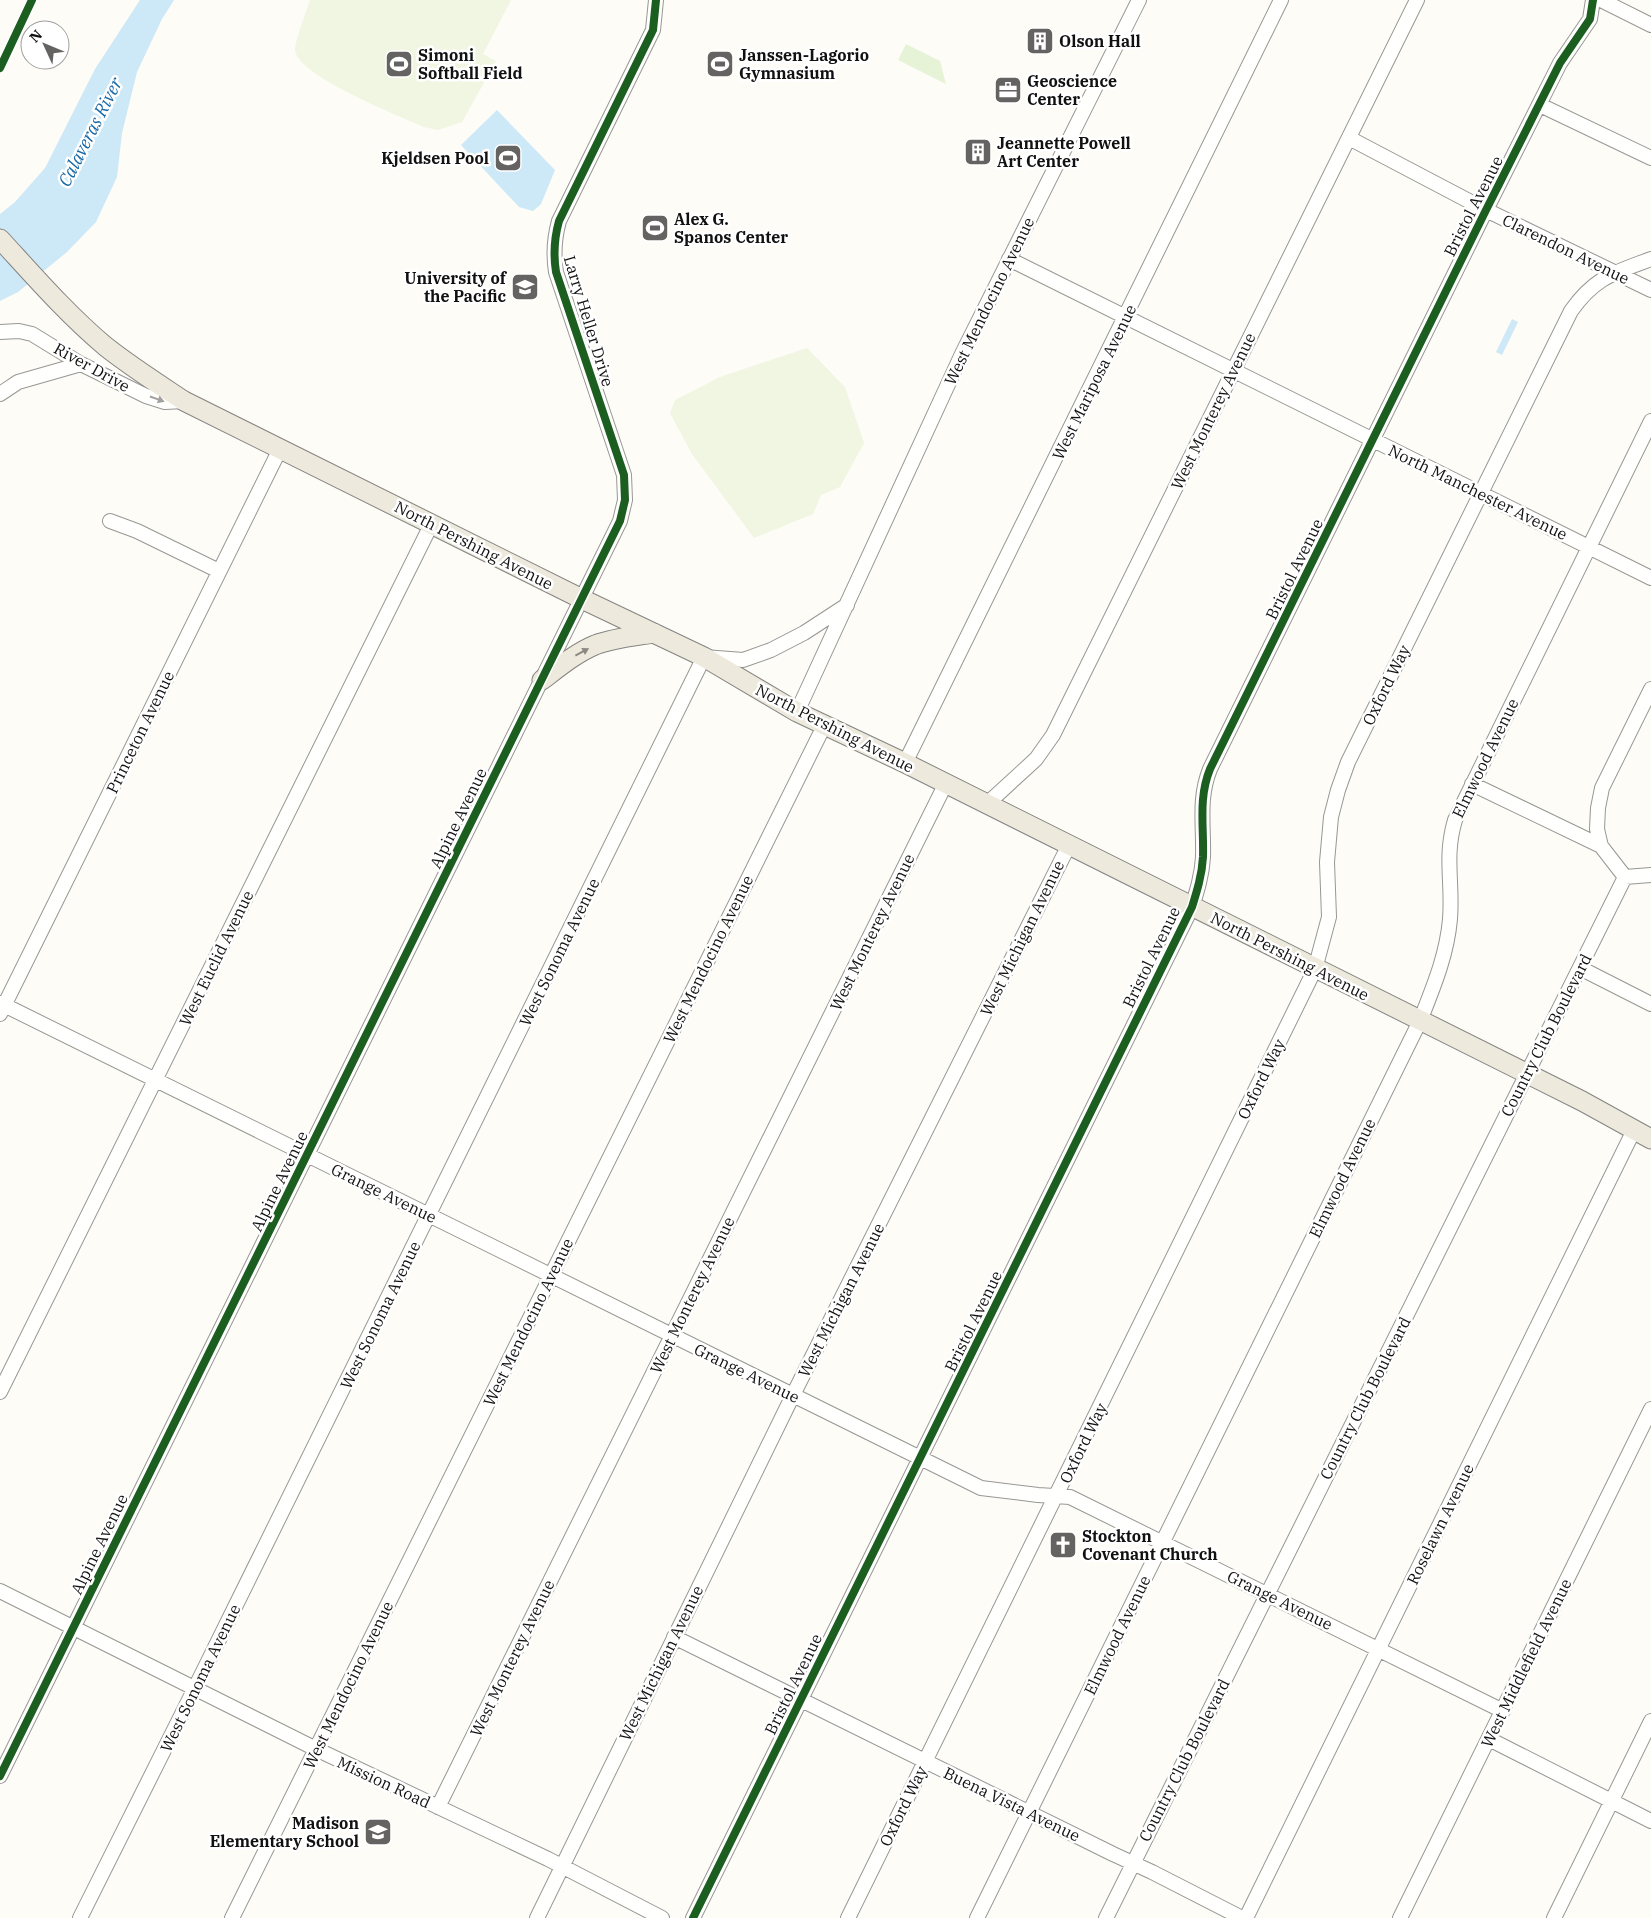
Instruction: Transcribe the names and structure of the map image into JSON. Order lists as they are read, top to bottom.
{
  "streets": {
    "main road": ["North Pershing Avenue"],
    "street": [
      "Bristol Avenue",
      "Clarendon Avenue",
      "West Mendocino Avenue",
      "Larry Heller Drive",
      "River Drive",
      "West Mariposa Avenue",
      "West Monterey Avenue",
      "North Manchester Avenue",
      "Oxford Way",
      "Princeton Avenue",
      "Elmwood Avenue",
      "Alpine Avenue",
      "West Michigan Avenue",
      "West Sonoma Avenue",
      "West Euclid Avenue",
      "Country Club Boulevard",
      "Grange Avenue",
      "Roselawn Avenue",
      "West Middlefield Avenue",
      "Mission Road",
      "Buena Vista Avenue"
    ]
  },
  "crossings": [
    ["Bristol Avenue", "Clarendon Avenue"],
    ["Bristol Avenue", "North Manchester Avenue"],
    ["Bristol Avenue", "North Pershing Avenue"],
    ["Bristol Avenue", "Grange Avenue"],
    ["Bristol Avenue", "Buena Vista Avenue"],
    ["Clarendon Avenue", "West Monterey Avenue"],
    ["Clarendon Avenue", "Oxford Way"],
    ["West Mendocino Avenue", "North Manchester Avenue"],
    ["West Mendocino Avenue", "North Pershing Avenue"],
    ["West Mendocino Avenue", "Grange Avenue"],
    ["West Mendocino Avenue", "Mission Road"],
    ["Larry Heller Drive", "North Pershing Avenue"],
    ["Larry Heller Drive", "Alpine Avenue"],
    ["River Drive", "North Pershing Avenue"],
    ["West Mariposa Avenue", "North Manchester Avenue"],
    ["West Mariposa Avenue", "North Pershing Avenue"],
    ["West Monterey Avenue", "North Manchester Avenue"],
    ["West Monterey Avenue", "North Pershing Avenue"],
    ["West Monterey Avenue", "Grange Avenue"],
    ["West Monterey Avenue", "Mission Road"],
    ["North Manchester Avenue", "Oxford Way"],
    ["North Manchester Avenue", "Elmwood Avenue"],
    ["North Pershing Avenue", "Oxford Way"],
    ["North Pershing Avenue", "Princeton Avenue"],
    ["North Pershing Avenue", "Elmwood Avenue"],
    ["North Pershing Avenue", "Alpine Avenue"],
    ["North Pershing Avenue", "West Michigan Avenue"],
    ["North Pershing Avenue", "West Sonoma Avenue"],
    ["North Pershing Avenue", "West Euclid Avenue"],
    ["North Pershing Avenue", "Country Club Boulevard"],
    ["North Pershing Avenue", "Roselawn Avenue"],
    ["Oxford Way", "Grange Avenue"],
    ["Oxford Way", "Buena Vista Avenue"],
    ["Princeton Avenue", "Grange Avenue"],
    ["Elmwood Avenue", "Grange Avenue"],
    ["Elmwood Avenue", "Buena Vista Avenue"],
    ["Alpine Avenue", "Grange Avenue"],
    ["Alpine Avenue", "Mission Road"],
    ["West Michigan Avenue", "Grange Avenue"],
    ["West Michigan Avenue", "Mission Road"],
    ["West Michigan Avenue", "Buena Vista Avenue"],
    ["West Sonoma Avenue", "Grange Avenue"],
    ["West Sonoma Avenue", "Mission Road"],
    ["West Euclid Avenue", "Grange Avenue"],
    ["Country Club Boulevard", "Grange Avenue"],
    ["Country Club Boulevard", "Buena Vista Avenue"],
    ["Grange Avenue", "Roselawn Avenue"],
    ["Grange Avenue", "West Middlefield Avenue"]
  ],
  "one_way": ["River Drive"],
  "water": ["Calaveras River"],
  "places": {
    "building": ["Olson Hall", "Jeannette Powell Art Center"],
    "sports": [
      "Simoni Softball Field",
      "Janssen-Lagorio Gymnasium",
      "Kjeldsen Pool",
      "Alex G. Spanos Center"
    ],
    "office": ["Geoscience Center"],
    "school or university": ["University of the Pacific", "Madison Elementary School"],
    "church": ["Stockton Covenant Church"]
  },
  "north": "top left"
}
